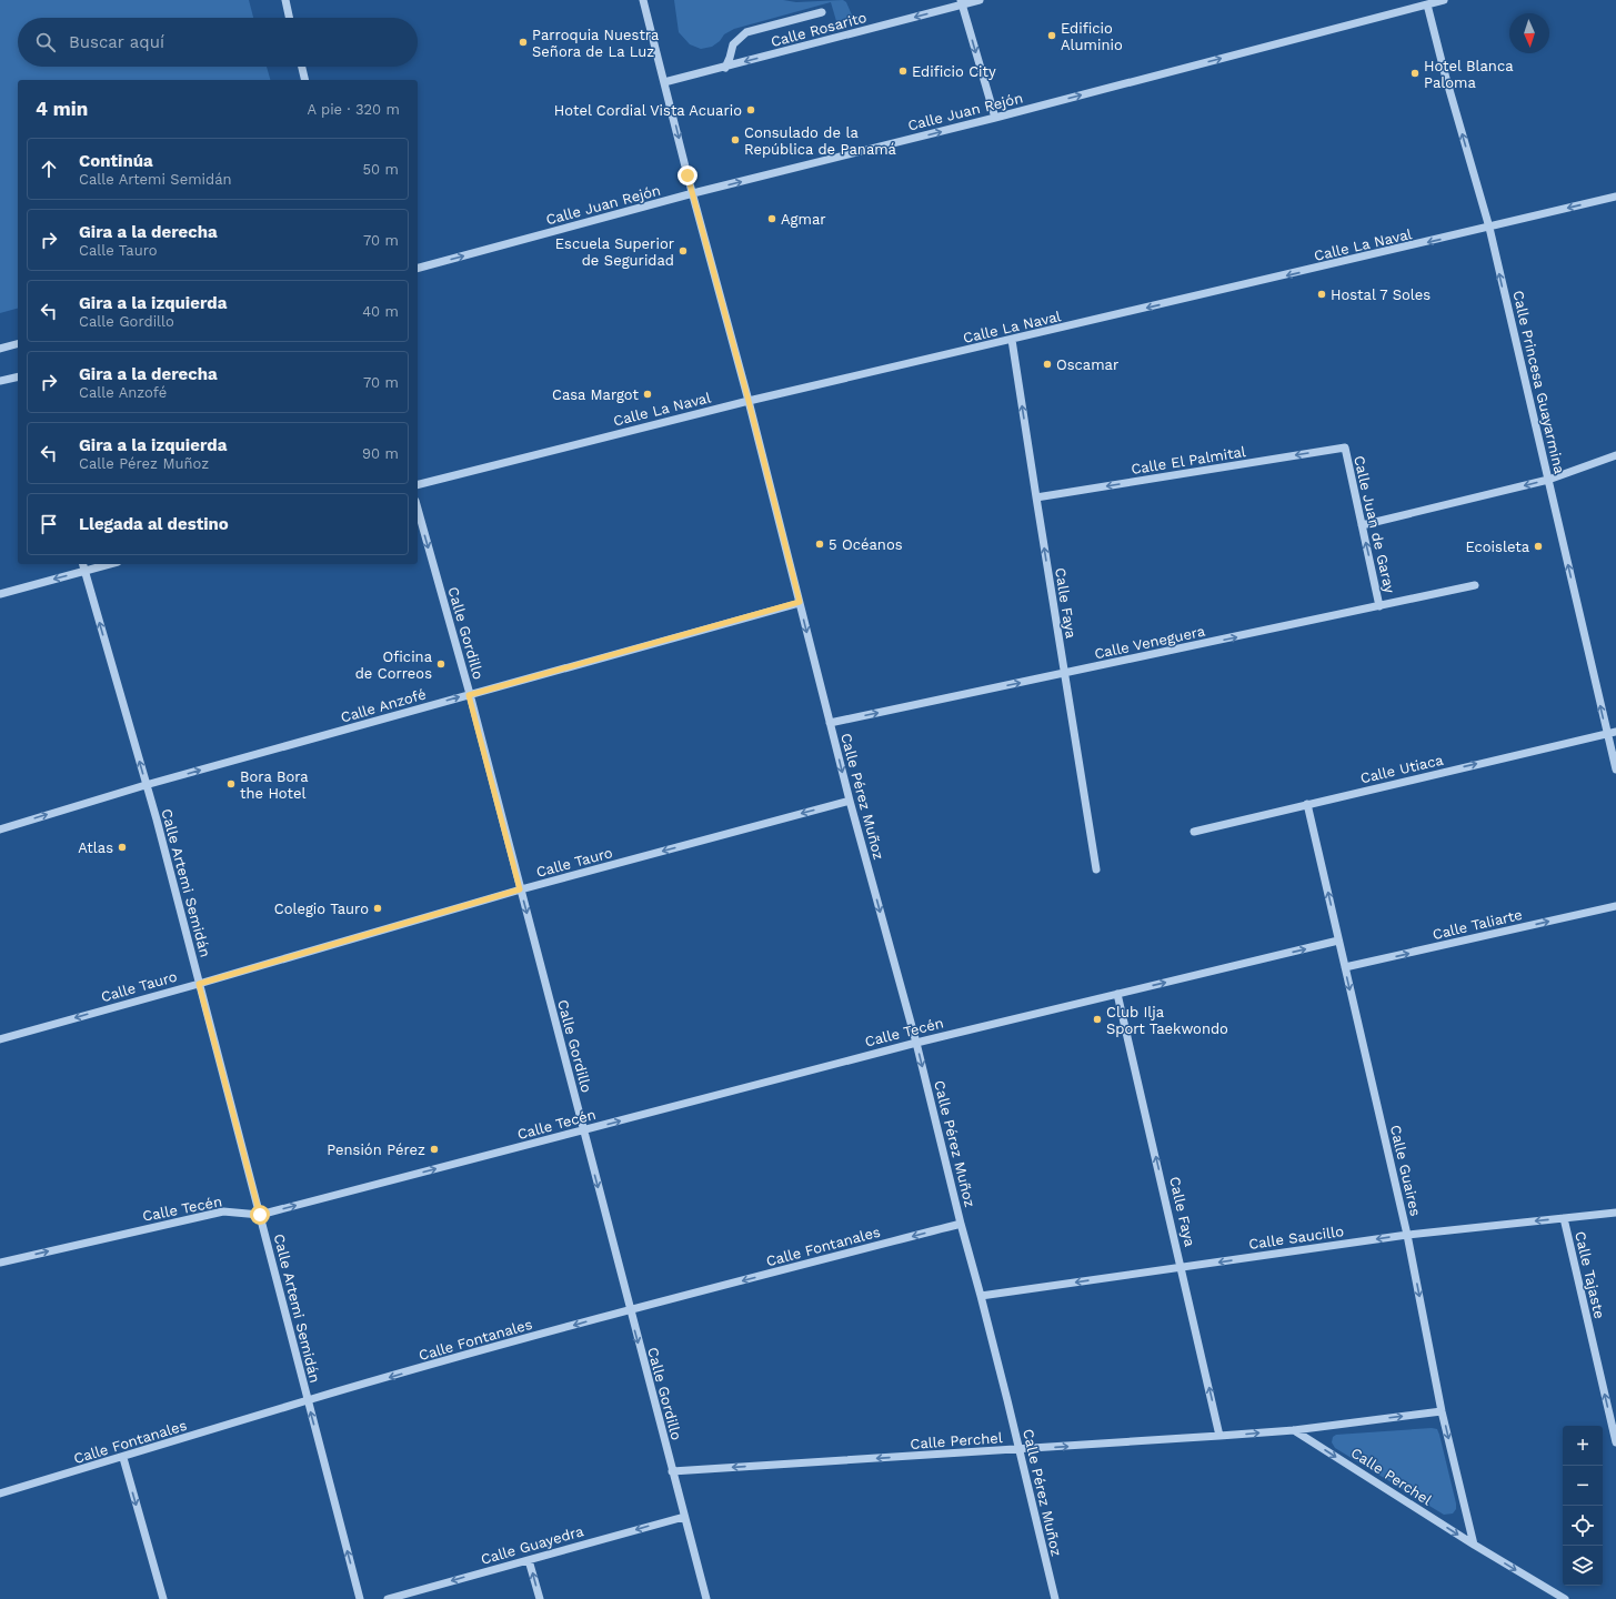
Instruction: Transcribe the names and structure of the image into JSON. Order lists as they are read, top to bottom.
{
  "streets": {
    "street": [
      "Calle Rosarito",
      "Calle Juan Rejón",
      "Calle La Naval",
      "Calle Princesa Guayarmina",
      "Calle El Palmital",
      "Calle Juan de Garay",
      "Calle Faya",
      "Calle Gordillo",
      "Calle Veneguera",
      "Calle Anzofé",
      "Calle Utiaca",
      "Calle Pérez Muñoz",
      "Calle Tauro",
      "Calle Artemi Semidán",
      "Calle Taliarte",
      "Calle Tecén",
      "Calle Guaires",
      "Calle Saucillo",
      "Calle Fontanales",
      "Calle Tajaste",
      "Calle Perchel",
      "Calle Guayedra"
    ]
  },
  "crossings": [
    ["Calle Rosarito", "Calle Pérez Muñoz"],
    ["Calle Juan Rejón", "Calle Princesa Guayarmina"],
    ["Calle Juan Rejón", "Calle Pérez Muñoz"],
    ["Calle La Naval", "Calle Princesa Guayarmina"],
    ["Calle La Naval", "Calle Faya"],
    ["Calle La Naval", "Calle Pérez Muñoz"],
    ["Calle Princesa Guayarmina", "Calle Utiaca"],
    ["Calle El Palmital", "Calle Juan de Garay"],
    ["Calle El Palmital", "Calle Faya"],
    ["Calle Juan de Garay", "Calle Veneguera"],
    ["Calle Faya", "Calle Veneguera"],
    ["Calle Faya", "Calle Tecén"],
    ["Calle Faya", "Calle Saucillo"],
    ["Calle Faya", "Calle Perchel"],
    ["Calle Gordillo", "Calle Anzofé"],
    ["Calle Gordillo", "Calle Tauro"],
    ["Calle Gordillo", "Calle Tecén"],
    ["Calle Gordillo", "Calle Fontanales"],
    ["Calle Gordillo", "Calle Perchel"],
    ["Calle Gordillo", "Calle Guayedra"],
    ["Calle Veneguera", "Calle Pérez Muñoz"],
    ["Calle Anzofé", "Calle Pérez Muñoz"],
    ["Calle Anzofé", "Calle Artemi Semidán"],
    ["Calle Utiaca", "Calle Guaires"],
    ["Calle Pérez Muñoz", "Calle Tauro"],
    ["Calle Pérez Muñoz", "Calle Tecén"],
    ["Calle Pérez Muñoz", "Calle Saucillo"],
    ["Calle Pérez Muñoz", "Calle Fontanales"],
    ["Calle Pérez Muñoz", "Calle Perchel"],
    ["Calle Tauro", "Calle Artemi Semidán"],
    ["Calle Artemi Semidán", "Calle Tecén"],
    ["Calle Artemi Semidán", "Calle Fontanales"],
    ["Calle Taliarte", "Calle Guaires"],
    ["Calle Guaires", "Calle Saucillo"],
    ["Calle Guaires", "Calle Perchel"],
    ["Calle Saucillo", "Calle Tajaste"]
  ],
  "one_way": [
    "Calle Rosarito",
    "Calle Juan Rejón",
    "Calle La Naval",
    "Calle Princesa Guayarmina",
    "Calle El Palmital",
    "Calle Juan de Garay",
    "Calle Faya",
    "Calle Gordillo",
    "Calle Veneguera",
    "Calle Anzofé",
    "Calle Utiaca",
    "Calle Pérez Muñoz",
    "Calle Tauro",
    "Calle Artemi Semidán",
    "Calle Taliarte",
    "Calle Tecén",
    "Calle Saucillo",
    "Calle Fontanales",
    "Calle Tajaste",
    "Calle Guayedra"
  ],
  "places": [
    "Edificio Aluminio",
    "Parroquia Nuestra Señora de La Luz",
    "Edificio City",
    "Hotel Blanca Paloma",
    "Hotel Cordial Vista Acuario",
    "Consulado de la República de Panamá",
    "Agmar",
    "Escuela Superior de Seguridad",
    "Hostal 7 Soles",
    "Oscamar",
    "Casa Margot",
    "5 Océanos",
    "Ecoisleta",
    "Oficina de Correos",
    "Bora Bora the Hotel",
    "Atlas",
    "Colegio Tauro",
    "Club Ilja Sport Taekwondo",
    "Pensión Pérez"
  ],
  "north": "bottom",
  "page": {
    "search": "Buscar aquí",
    "heading": ["4 min", "A pie · 320 m"],
    "list": [
      ["Continúa", "Calle Artemi Semidán", "50 m"],
      ["Gira a la derecha", "Calle Tauro", "70 m"],
      ["Gira a la izquierda", "Calle Gordillo", "40 m"],
      ["Gira a la derecha", "Calle Anzofé", "70 m"],
      ["Gira a la izquierda", "Calle Pérez Muñoz", "90 m"],
      "Llegada al destino"
    ],
    "map_buttons": ["+", "−"]
  }
}
